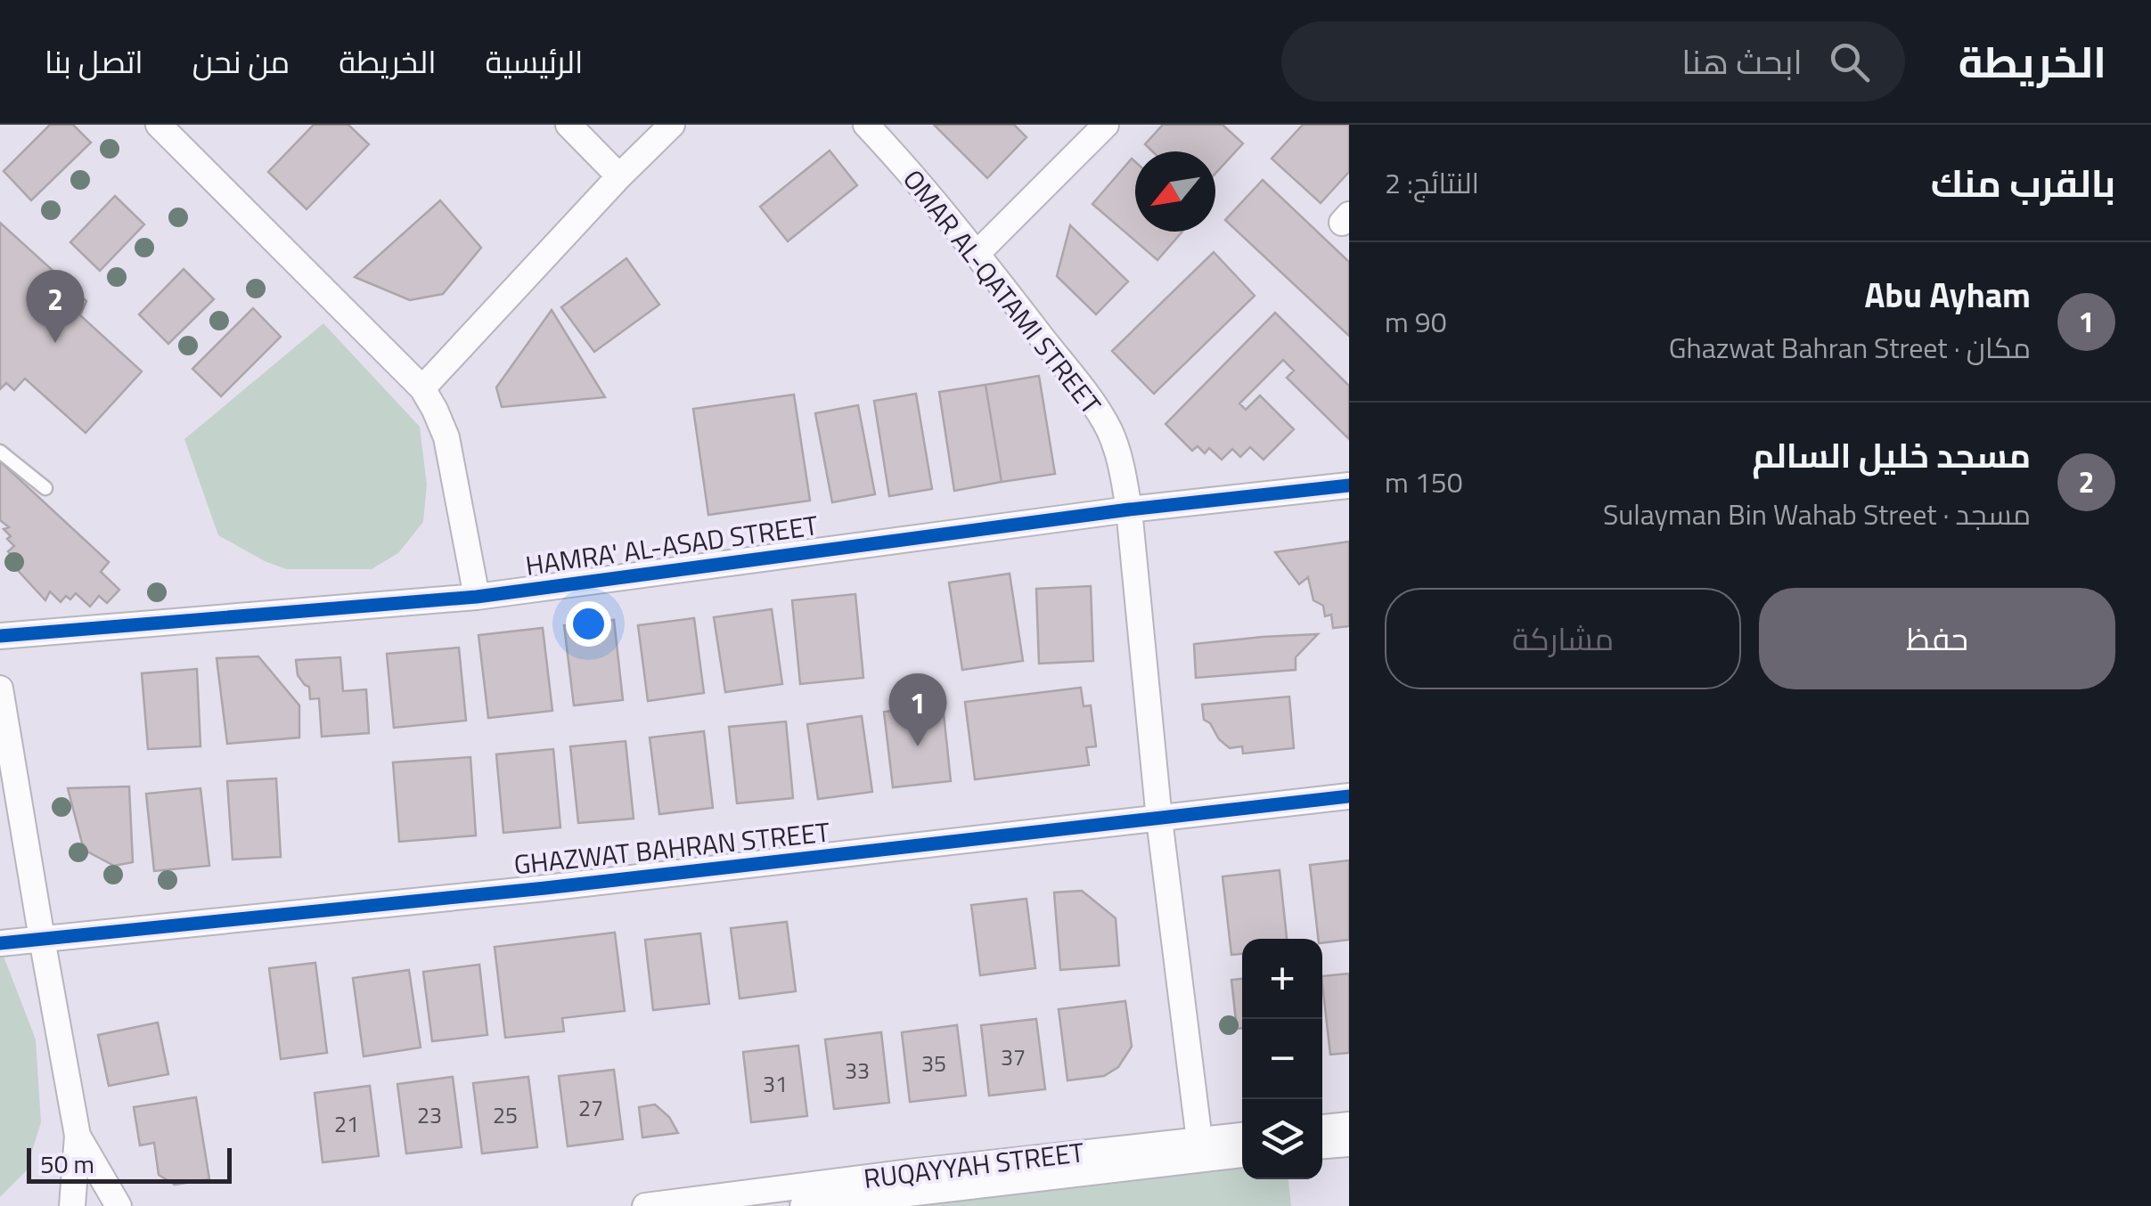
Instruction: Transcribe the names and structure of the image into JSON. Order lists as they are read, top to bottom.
{
  "streets": {
    "street": [
      "OMAR AL-QATAMI STREET",
      "HAMRA' AL-ASAD STREET",
      "GHAZWAT BAHRAN STREET",
      "RUQAYYAH STREET"
    ]
  },
  "crossings": [
    ["OMAR AL-QATAMI STREET", "HAMRA' AL-ASAD STREET"],
    ["OMAR AL-QATAMI STREET", "GHAZWAT BAHRAN STREET"],
    ["OMAR AL-QATAMI STREET", "RUQAYYAH STREET"]
  ],
  "house_numbers": [
    "37",
    "35",
    "33",
    "31",
    "27",
    "23",
    "25",
    "21"
  ],
  "scale_bar": "50 m",
  "north": "bottom left",
  "page": {
    "header": "الخريطة",
    "search": "ابحث هنا",
    "nav": [
      "الرئيسية",
      "الخريطة",
      "من نحن",
      "اتصل بنا"
    ],
    "heading": ["بالقرب منك", "النتائج: 2"],
    "list": [
      {
        "mark": "1",
        "name": "Abu Ayham",
        "note": "مكان · Ghazwat Bahran Street",
        "value": "90 m"
      },
      {
        "mark": "2",
        "name": "مسجد خليل السالم",
        "note": "مسجد · Sulayman Bin Wahab Street",
        "value": "150 m"
      }
    ],
    "pins": ["2", "1"],
    "buttons": ["حفظ", "مشاركة"],
    "map_buttons": ["+", "−"],
    "scale": "50 m"
  }
}
